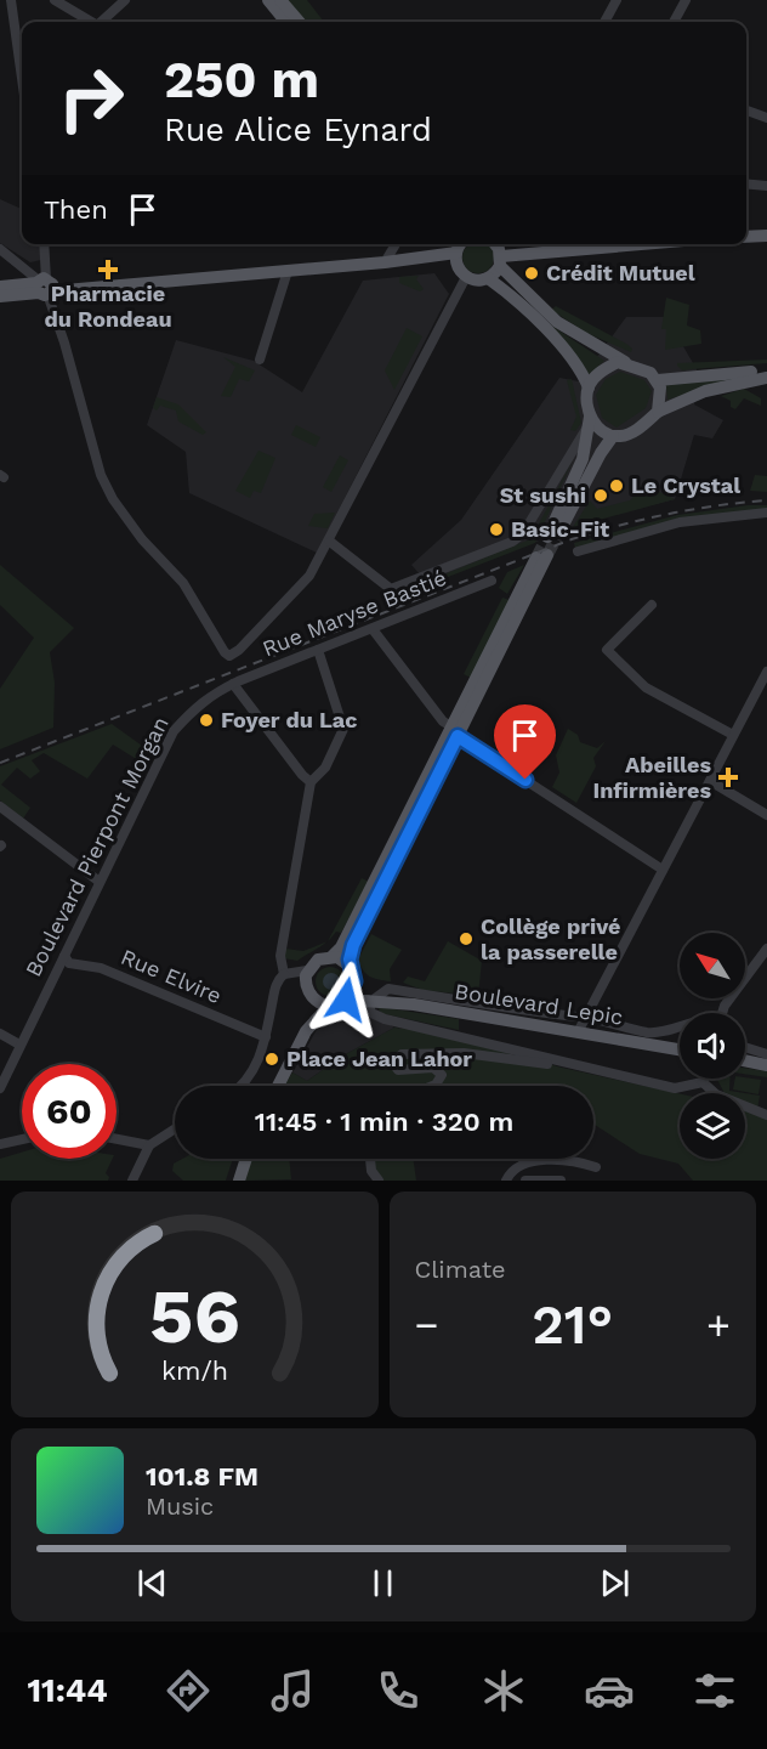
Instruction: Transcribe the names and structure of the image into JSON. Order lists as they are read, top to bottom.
{
  "streets": {
    "main road": ["Boulevard Lepic"],
    "street": ["Rue Maryse Bastié", "Boulevard Pierpont Morgan", "Rue Elvire"]
  },
  "crossings": [
    ["Rue Maryse Bastié", "Boulevard Pierpont Morgan"],
    ["Boulevard Pierpont Morgan", "Rue Elvire"]
  ],
  "places": {
    "health": ["Pharmacie du Rondeau", "Abeilles Infirmières"],
    "other": [
      "Crédit Mutuel",
      "Le Crystal",
      "St sushi",
      "Basic-Fit",
      "Foyer du Lac",
      "Collège privé la passerelle",
      "Place Jean Lahor"
    ]
  },
  "north": "top left",
  "page": {
    "turn": ["250 m", "Rue Alice Eynard"],
    "then": "Then",
    "limit": "60",
    "trip": "11:45 · 1 min · 320 m",
    "tile": "Climate",
    "heat": ["−", "21°", "+"],
    "song": ["101.8 FM", "Music"],
    "tabs": "11:44",
    "gauge": ["56", "km/h"]
  }
}
